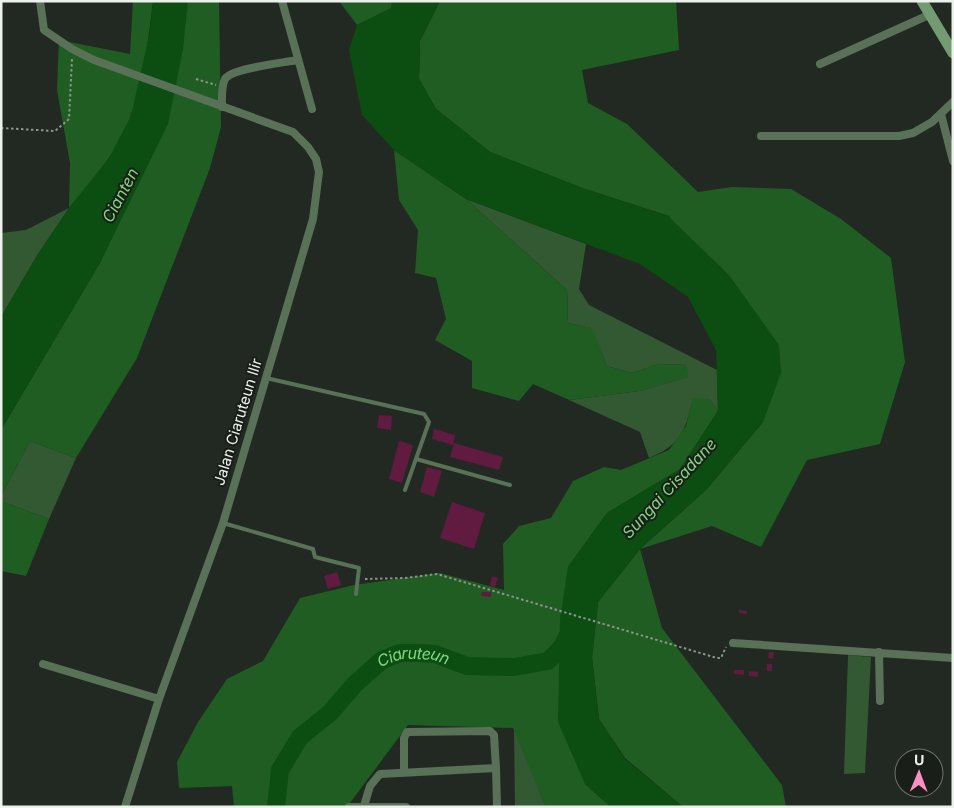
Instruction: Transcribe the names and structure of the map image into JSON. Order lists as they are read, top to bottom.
{
  "streets": {
    "street": ["Jalan Ciaruteun Ilir"]
  },
  "water": ["Cianten", "Sungai Cisadane", "Ciaruteun"],
  "north": "top"
}
